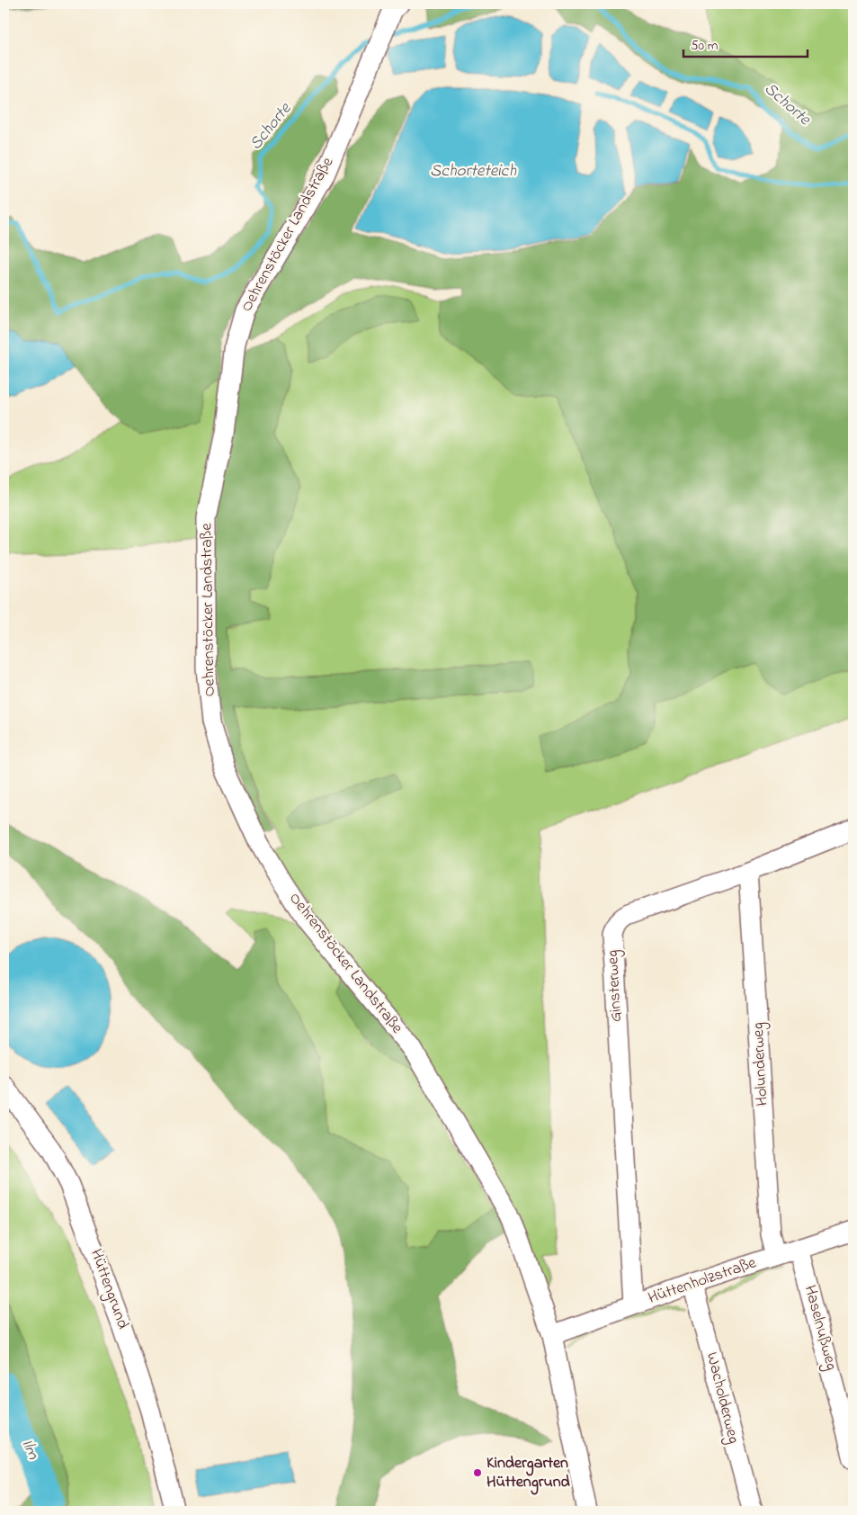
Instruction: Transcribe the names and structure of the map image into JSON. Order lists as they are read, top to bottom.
{
  "streets": {
    "street": [
      "Oehrenstöcker Landstraße",
      "Ginsterweg",
      "Holunderweg",
      "Hüttenholzstraße",
      "Hüttengrund",
      "Haselnußweg",
      "Wacholderweg"
    ]
  },
  "crossings": [
    ["Oehrenstöcker Landstraße", "Hüttenholzstraße"],
    ["Ginsterweg", "Holunderweg"],
    ["Ginsterweg", "Hüttenholzstraße"],
    ["Holunderweg", "Hüttenholzstraße"],
    ["Hüttenholzstraße", "Haselnußweg"],
    ["Hüttenholzstraße", "Wacholderweg"]
  ],
  "water": ["Schorte", "Schorteteich", "Ilm"],
  "places": ["Kindergarten Hüttengrund"],
  "scale_bar": "50 m"
}
